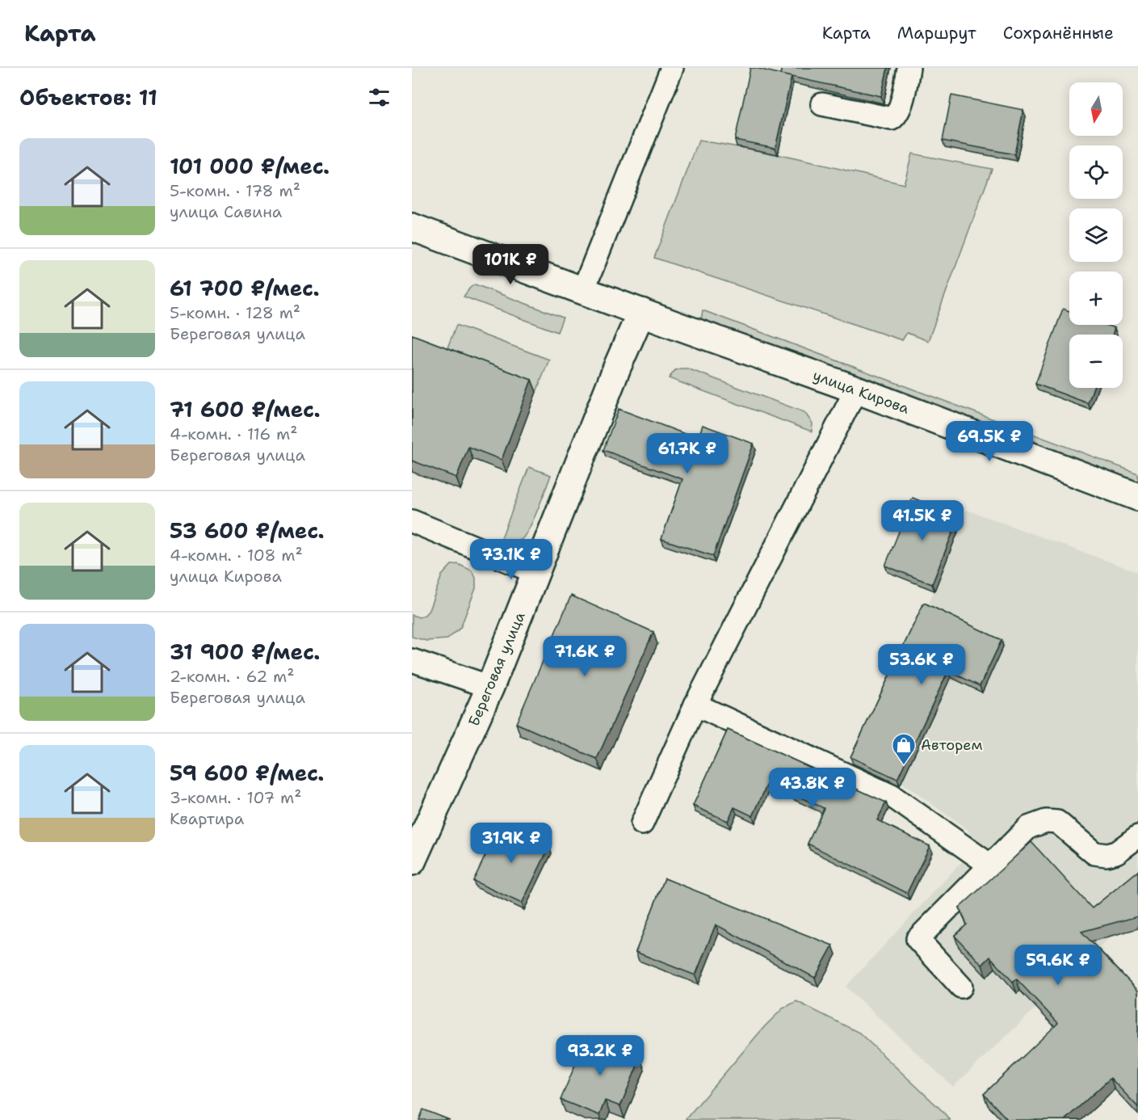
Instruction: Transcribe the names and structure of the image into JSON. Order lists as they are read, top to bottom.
{
  "streets": {
    "main road": ["улица Кирова", "Береговая улица"]
  },
  "crossings": [
    ["улица Кирова", "Береговая улица"]
  ],
  "places": {
    "shop": ["Авторем"]
  },
  "north": "bottom",
  "page": {
    "header": "Карта",
    "nav": ["Карта", "Маршрут", "Сохранённые"],
    "heading": "Объектов: 11",
    "map_buttons": ["+", "−"],
    "list": [
      {
        "name": "101 000 ₽/мес.",
        "note": "5-комн. · 178 m² · улица Савина"
      },
      {
        "name": "61 700 ₽/мес.",
        "note": "5-комн. · 128 m² · Береговая улица"
      },
      {
        "name": "71 600 ₽/мес.",
        "note": "4-комн. · 116 m² · Береговая улица"
      },
      {
        "name": "53 600 ₽/мес.",
        "note": "4-комн. · 108 m² · улица Кирова"
      },
      {
        "name": "31 900 ₽/мес.",
        "note": "2-комн. · 62 m² · Береговая улица"
      },
      {
        "name": "59 600 ₽/мес.",
        "note": "3-комн. · 107 m² · Квартира"
      }
    ],
    "price": [
      "101K ₽",
      "69.5K ₽",
      "61.7K ₽",
      "41.5K ₽",
      "73.1K ₽",
      "71.6K ₽",
      "53.6K ₽",
      "43.8K ₽",
      "31.9K ₽",
      "59.6K ₽",
      "93.2K ₽"
    ]
  }
}
